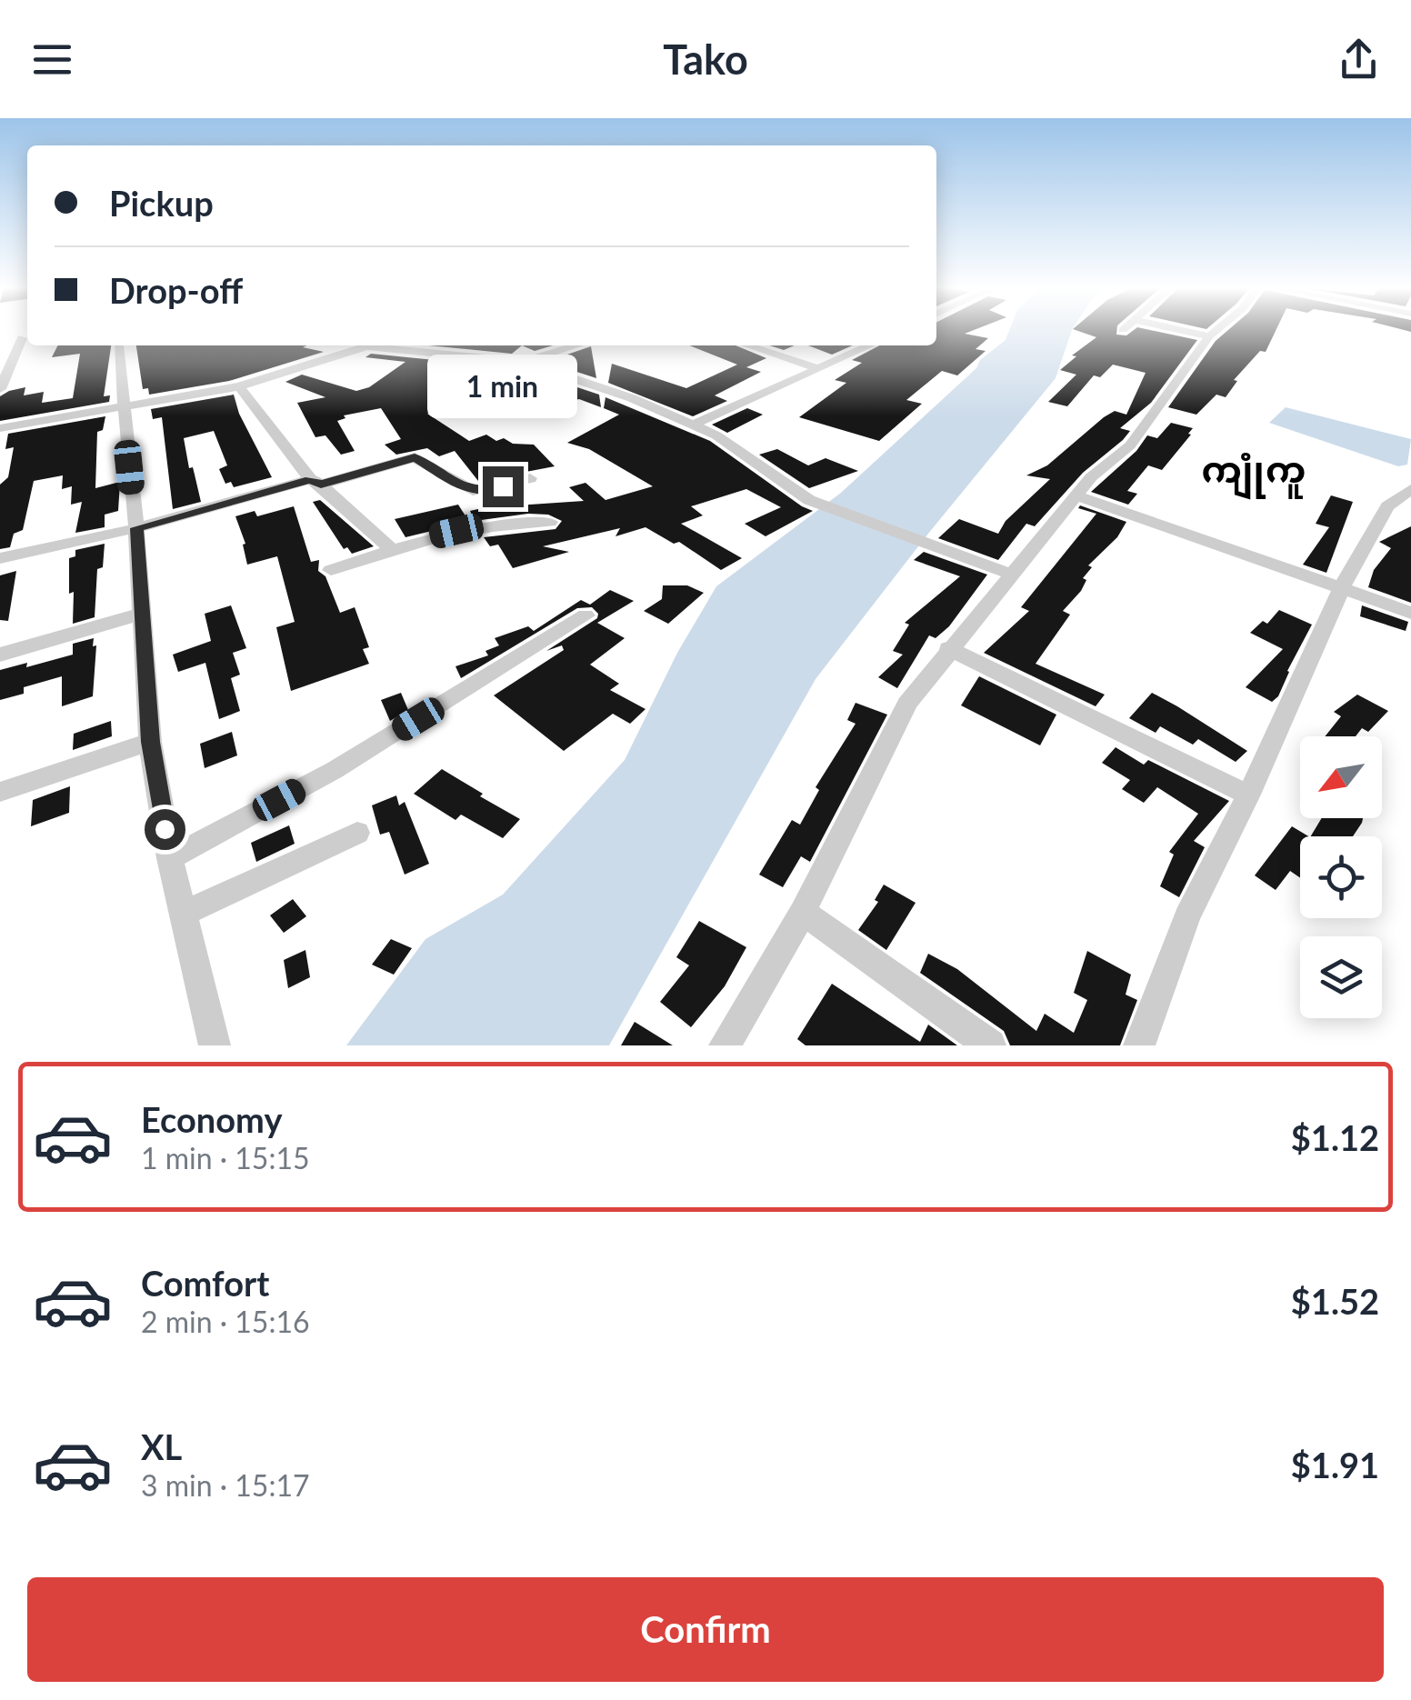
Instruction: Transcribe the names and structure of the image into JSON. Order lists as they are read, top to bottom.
{
  "districts": ["ကျုံကူ"],
  "north": "bottom left",
  "page": {
    "header": "Tako",
    "banner": ["Pickup", "Drop-off"],
    "bubble": "1 min",
    "list": [
      {
        "name": "Economy",
        "note": "1 min · 15:15",
        "value": "$1.12"
      },
      {
        "name": "Comfort",
        "note": "2 min · 15:16",
        "value": "$1.52"
      },
      {
        "name": "XL",
        "note": "3 min · 15:17",
        "value": "$1.91"
      }
    ],
    "buttons": "Confirm"
  }
}
